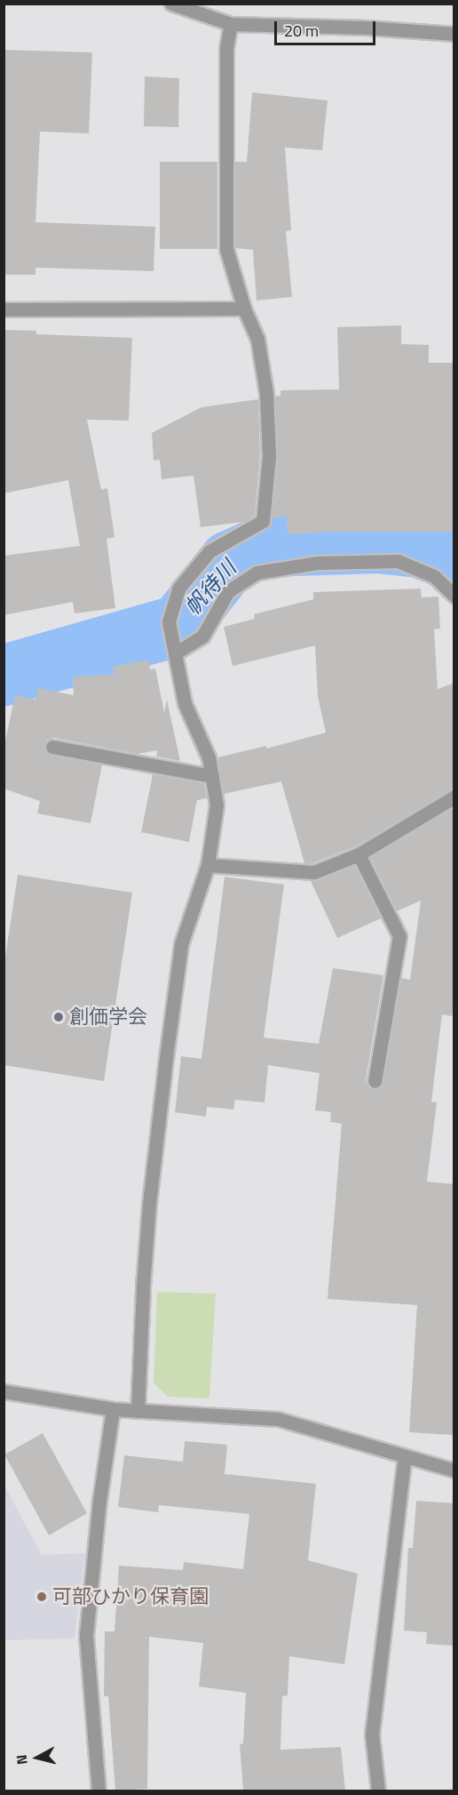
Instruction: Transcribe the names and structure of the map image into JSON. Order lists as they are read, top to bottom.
{
  "water": ["帆待川"],
  "places": ["創価学会", "可部ひかり保育園"],
  "scale_bar": "20 m",
  "north": "left"
}
